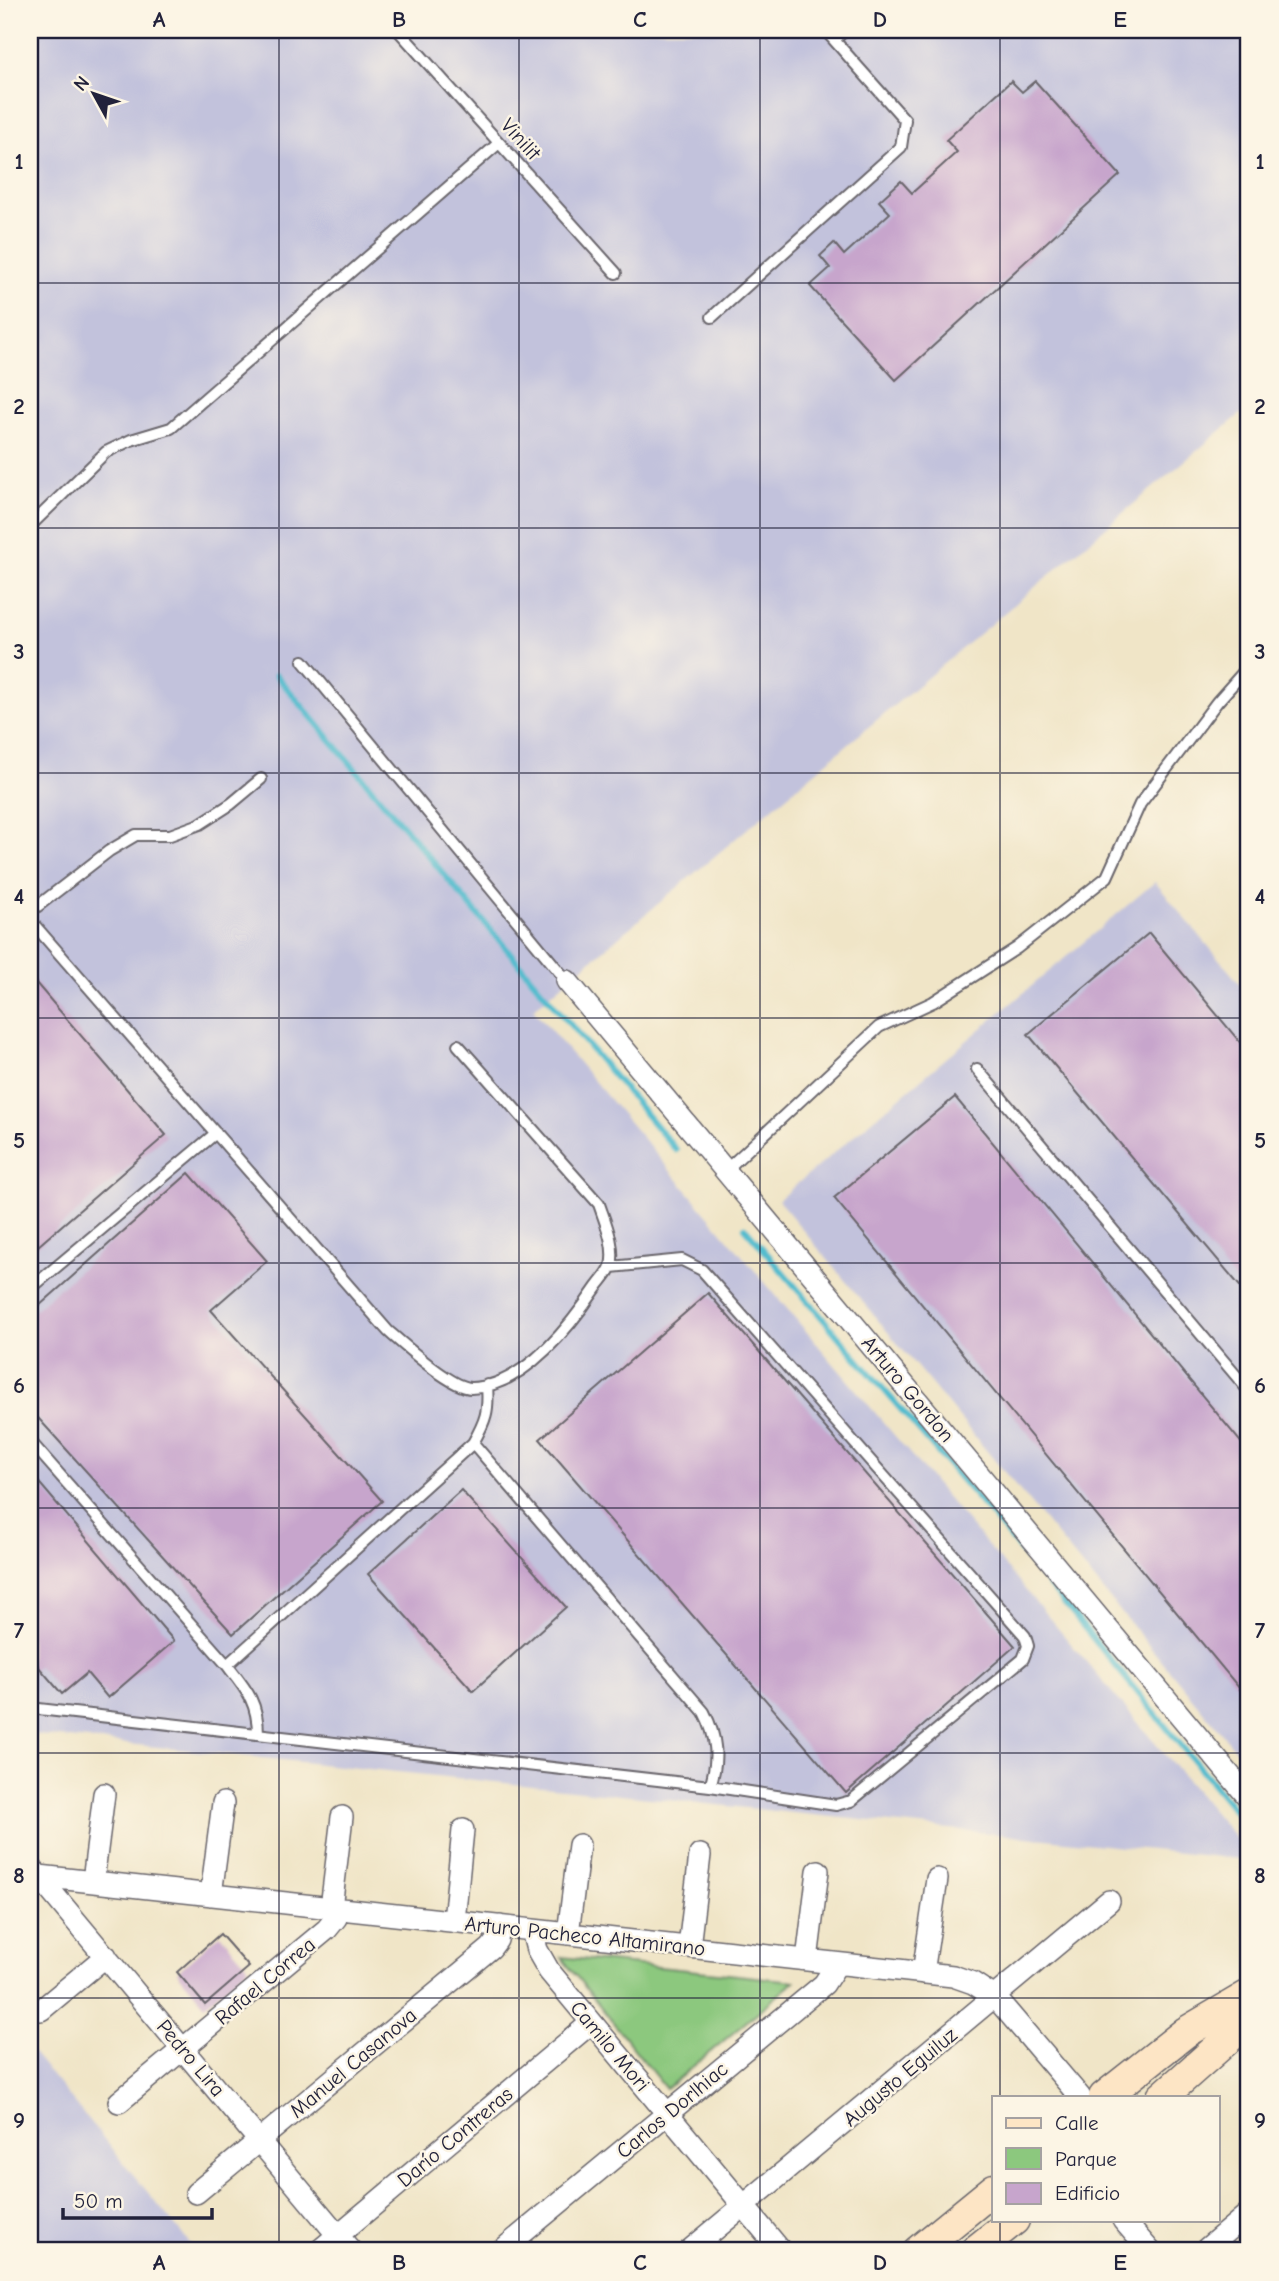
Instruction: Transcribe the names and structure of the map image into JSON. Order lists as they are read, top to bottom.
{
  "streets": {
    "street": [
      "Arturo Gordon",
      "Arturo Pacheco Altamirano",
      "Rafael Correa",
      "Camilo Mori",
      "Pedro Lira",
      "Manuel Casanova",
      "Augusto Eguiluz",
      "Carlos Dorlhiac",
      "Darío Contreras"
    ],
    "lane": ["Vinilit"]
  },
  "crossings": [
    ["Arturo Pacheco Altamirano", "Rafael Correa"],
    ["Arturo Pacheco Altamirano", "Camilo Mori"],
    ["Arturo Pacheco Altamirano", "Pedro Lira"],
    ["Arturo Pacheco Altamirano", "Manuel Casanova"],
    ["Arturo Pacheco Altamirano", "Augusto Eguiluz"],
    ["Arturo Pacheco Altamirano", "Carlos Dorlhiac"],
    ["Rafael Correa", "Pedro Lira"],
    ["Camilo Mori", "Augusto Eguiluz"],
    ["Camilo Mori", "Carlos Dorlhiac"],
    ["Camilo Mori", "Darío Contreras"],
    ["Pedro Lira", "Manuel Casanova"],
    ["Pedro Lira", "Darío Contreras"]
  ],
  "legend": ["Calle", "Parque", "Edificio"],
  "scale_bar": "50 m",
  "north": "top left",
  "grid": {
    "columns": [
      "A",
      "B",
      "C",
      "D",
      "E"
    ],
    "rows": [
      "1",
      "2",
      "3",
      "4",
      "5",
      "6",
      "7",
      "8",
      "9"
    ]
  }
}
